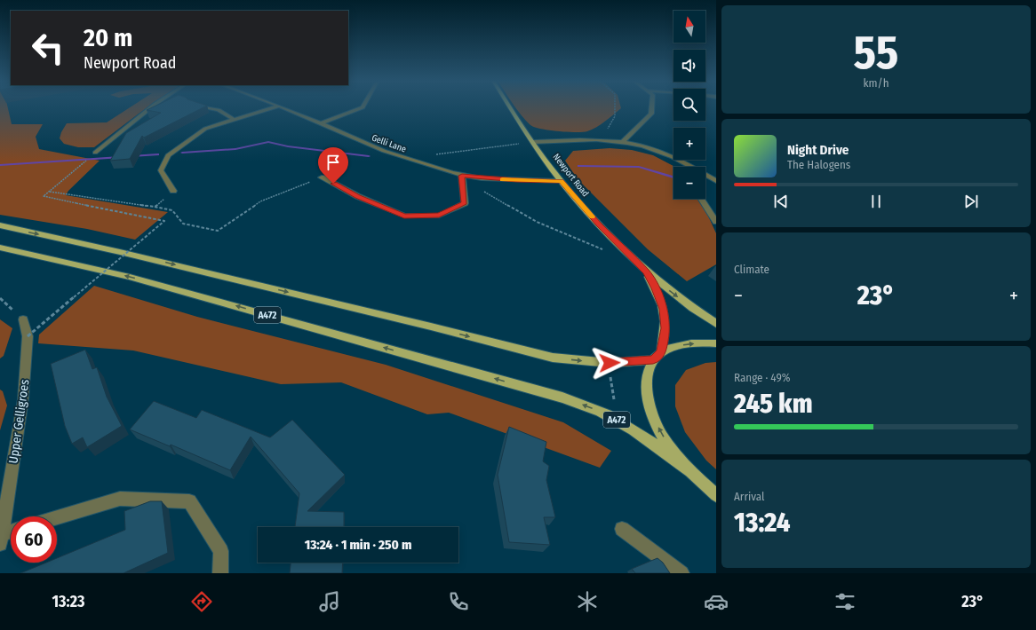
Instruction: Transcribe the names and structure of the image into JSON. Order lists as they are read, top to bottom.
{
  "streets": {
    "main road": ["Newport Road", "A472"],
    "street": ["Gelli Lane", "Upper Gelligroes"]
  },
  "crossings": [
    ["Gelli Lane", "Newport Road"],
    ["Newport Road", "A472"]
  ],
  "north": "top",
  "page": {
    "tile": [
      ["55", "km/h"],
      "Climate",
      ["Range · 49%", "245 km"],
      ["Arrival", "13:24"]
    ],
    "map_buttons": ["+", "−"],
    "turn": ["20 m", "Newport Road"],
    "song": ["Night Drive", "The Halogens"],
    "heat": ["−", "23°", "+"],
    "limit": "60",
    "trip": "13:24 · 1 min · 250 m",
    "tabs": ["13:23", "23°"]
  }
}
